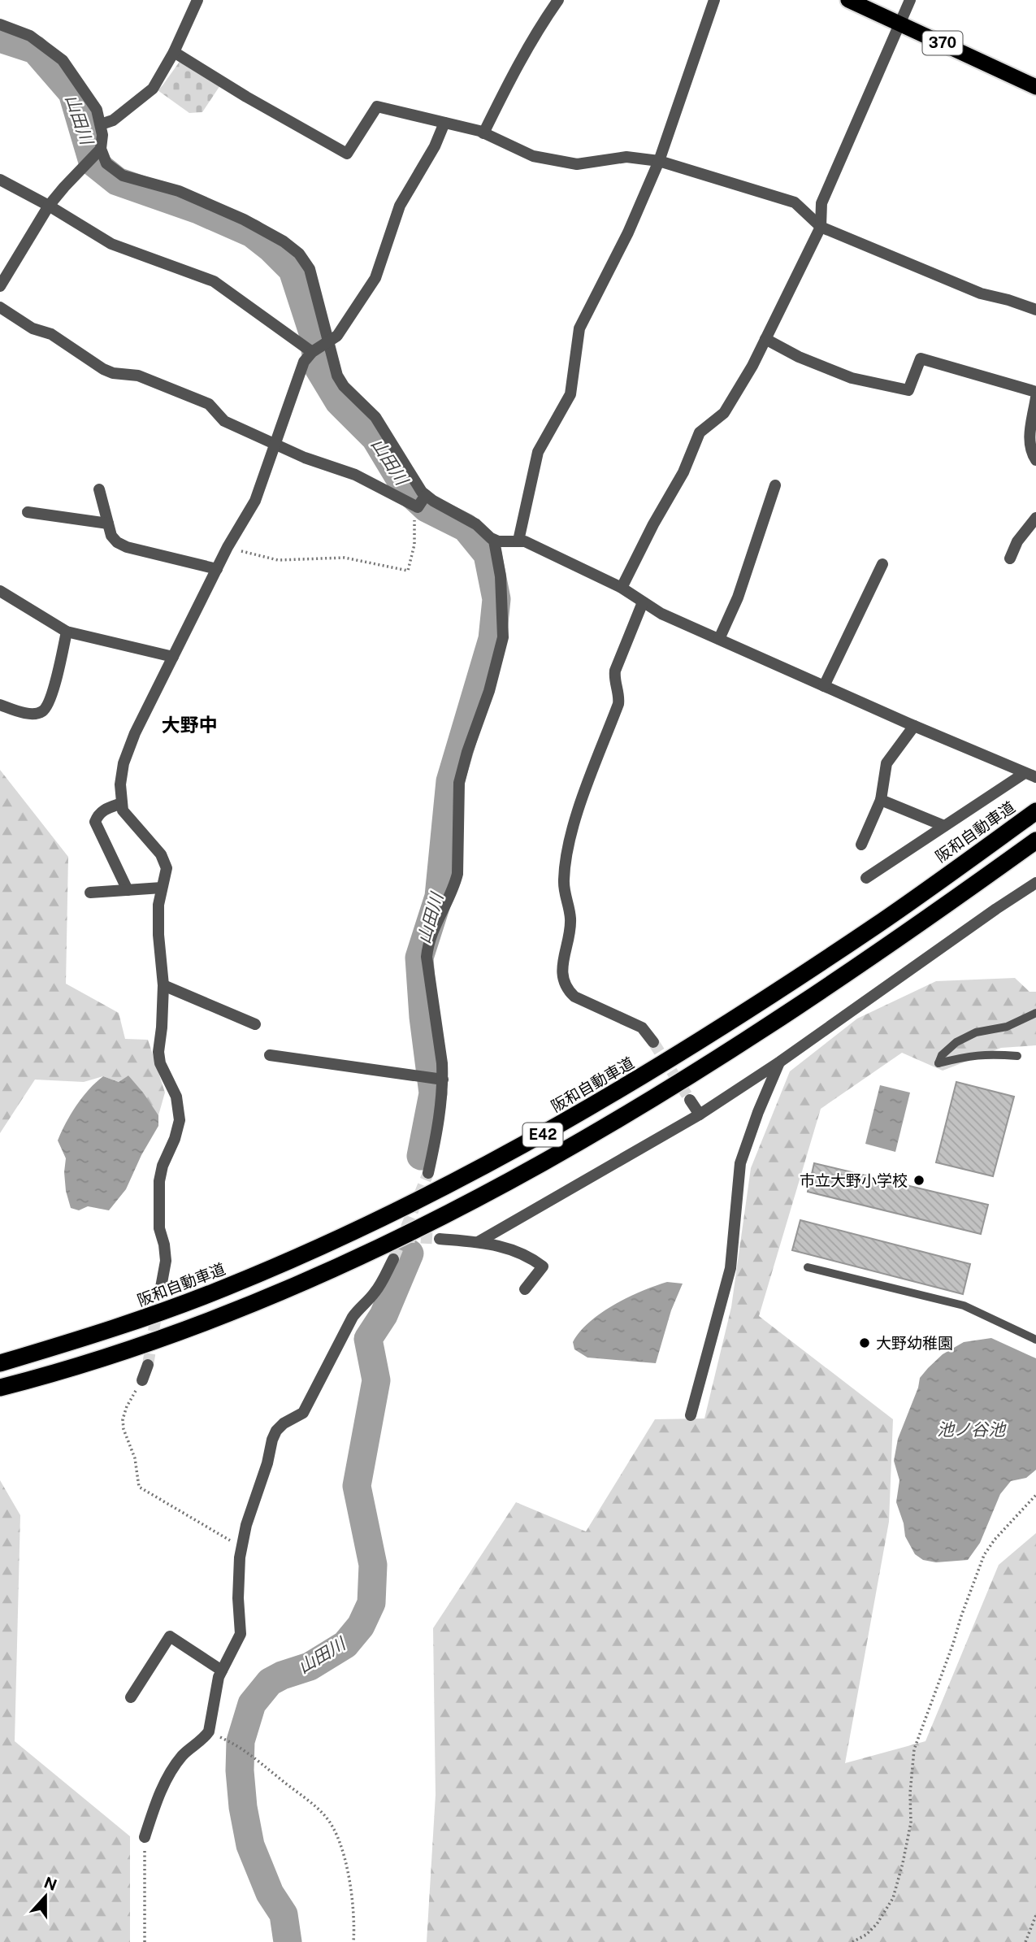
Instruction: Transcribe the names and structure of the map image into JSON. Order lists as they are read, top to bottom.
{
  "streets": {
    "highway": ["370", "阪和自動車道", "E42"]
  },
  "districts": ["大野中"],
  "water": ["山田川", "池ノ谷池"],
  "places": ["市立大野小学校", "大野幼稚園"],
  "north": "top"
}
